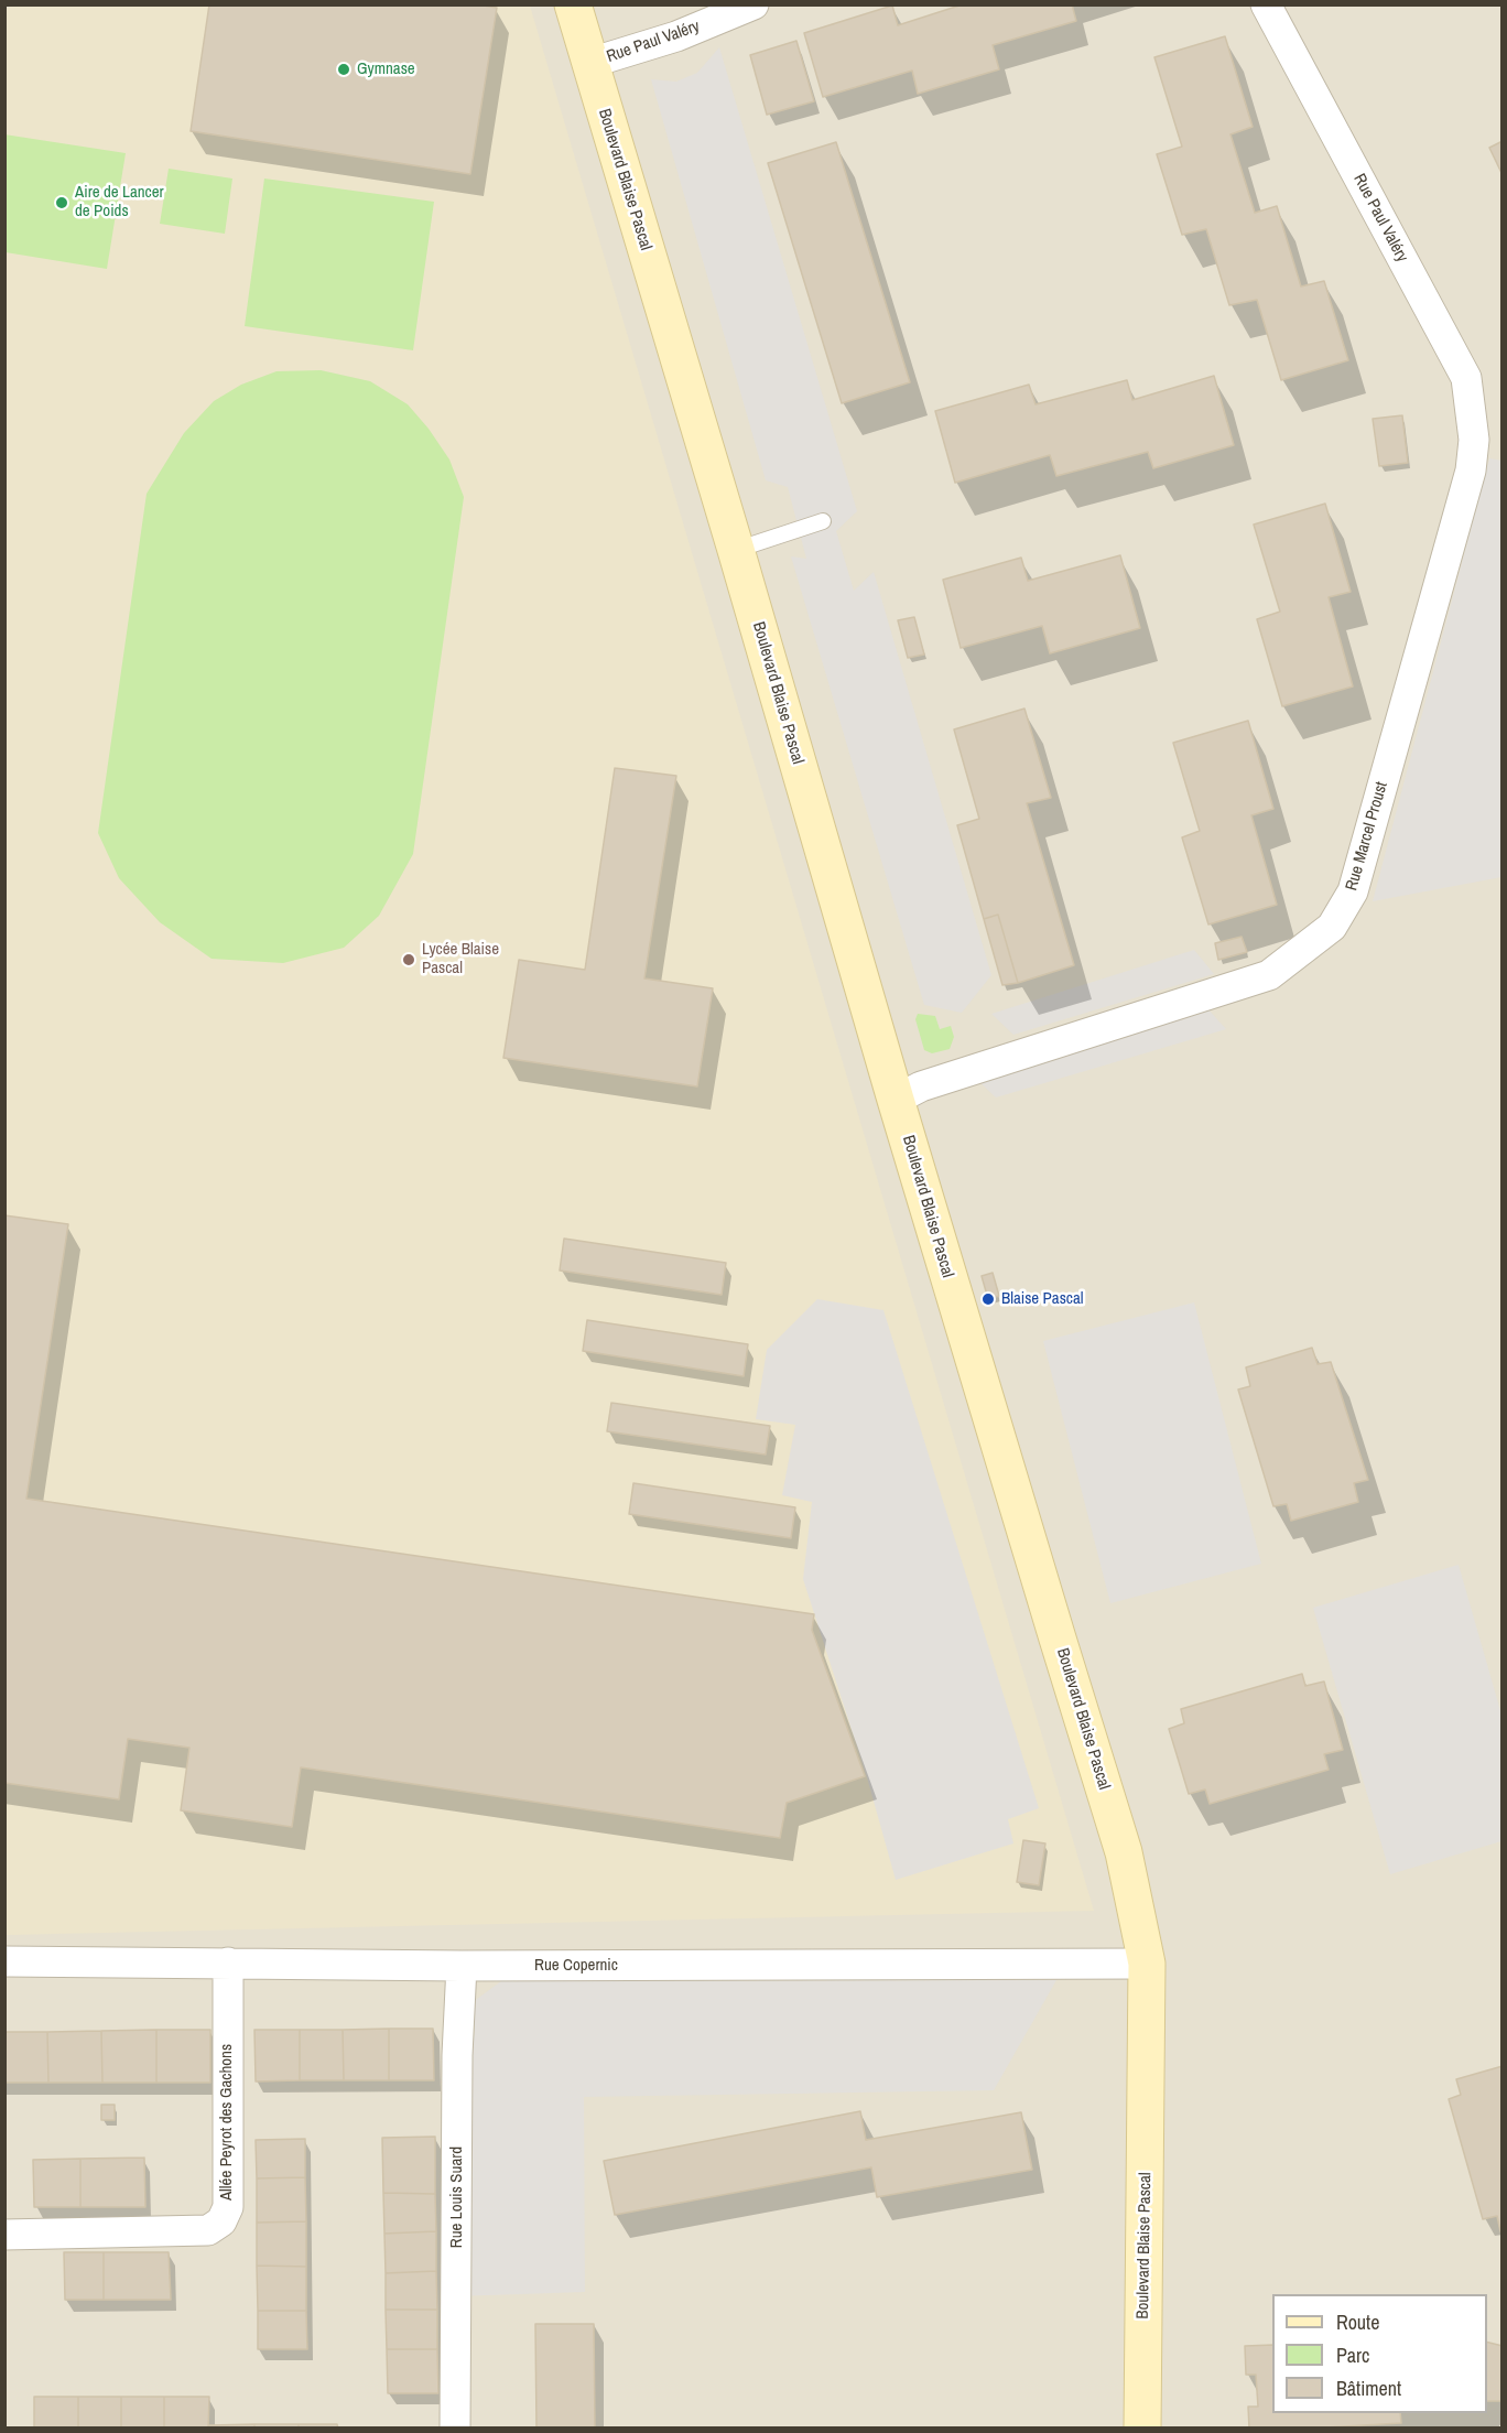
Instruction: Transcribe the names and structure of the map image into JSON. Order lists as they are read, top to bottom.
{
  "streets": {
    "street": [
      "Rue Paul Valéry",
      "Boulevard Blaise Pascal",
      "Rue Marcel Proust",
      "Rue Copernic",
      "Allée Peyrot des Gachons",
      "Rue Louis Suard"
    ]
  },
  "crossings": [
    ["Rue Paul Valéry", "Boulevard Blaise Pascal"],
    ["Rue Paul Valéry", "Rue Marcel Proust"],
    ["Boulevard Blaise Pascal", "Rue Marcel Proust"],
    ["Boulevard Blaise Pascal", "Rue Copernic"],
    ["Rue Copernic", "Allée Peyrot des Gachons"],
    ["Rue Copernic", "Rue Louis Suard"]
  ],
  "places": [
    "Gymnase",
    "Aire de Lancer de Poids",
    "Lycée Blaise Pascal",
    "Blaise Pascal"
  ],
  "legend": ["Route", "Parc", "Bâtiment"]
}
